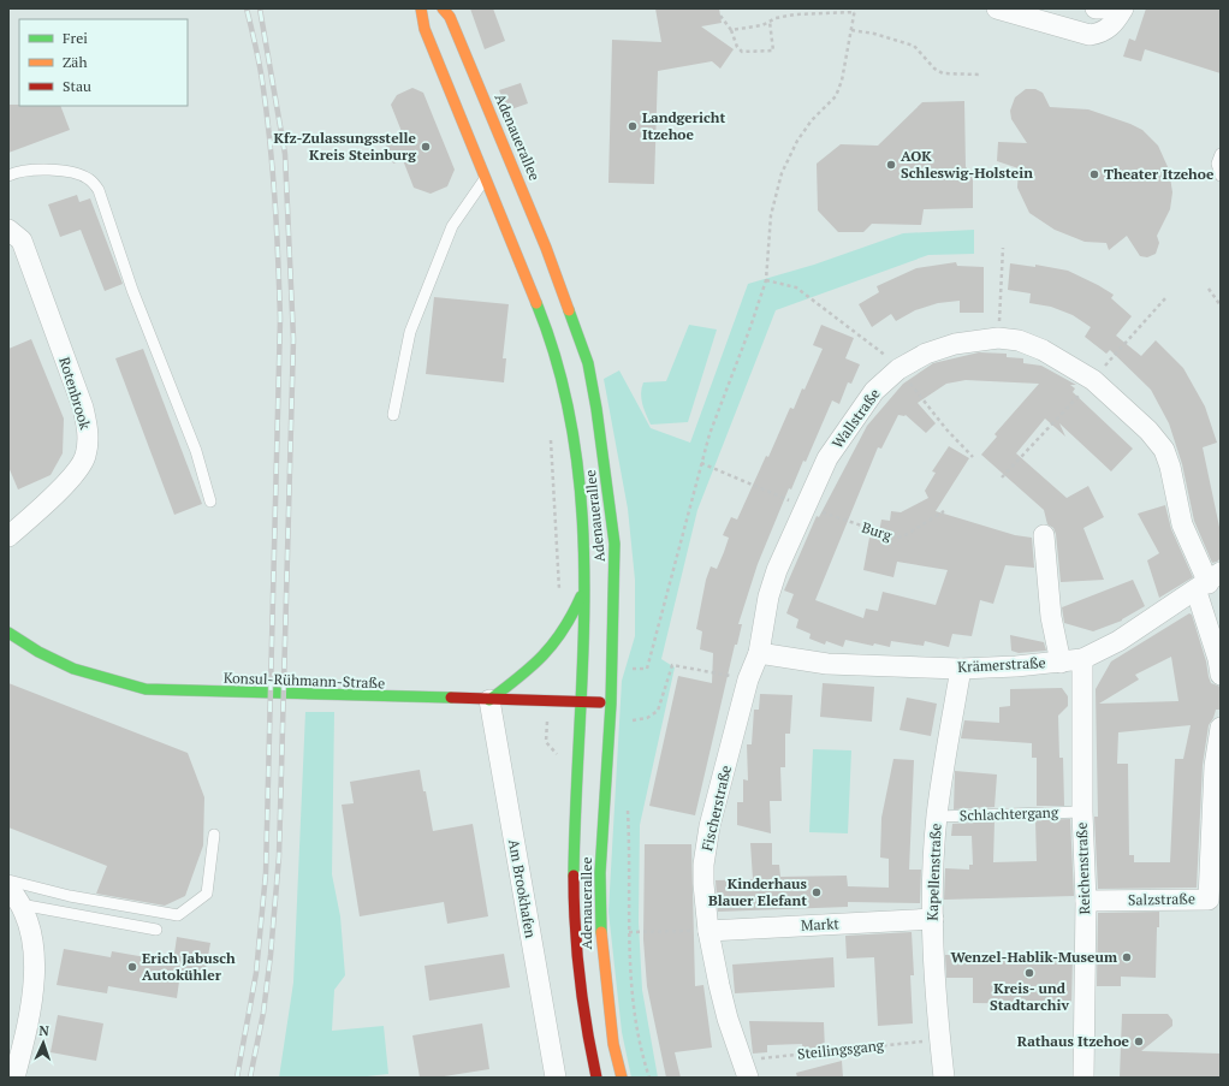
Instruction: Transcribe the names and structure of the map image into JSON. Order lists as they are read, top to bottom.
{
  "streets": {
    "main road": ["Adenauerallee", "Konsul-Rühmann-Straße"],
    "street": [
      "Rotenbrook",
      "Wallstraße",
      "Krämerstraße",
      "Fischerstraße",
      "Reichenstraße",
      "Kapellenstraße",
      "Am Brookhafen",
      "Salzstraße",
      "Markt"
    ],
    "lane": ["Schlachtergang"],
    "path": ["Burg", "Steilingsgang"]
  },
  "crossings": [
    ["Adenauerallee", "Konsul-Rühmann-Straße"],
    ["Wallstraße", "Burg"],
    ["Wallstraße", "Krämerstraße"],
    ["Wallstraße", "Fischerstraße"],
    ["Krämerstraße", "Fischerstraße"],
    ["Krämerstraße", "Reichenstraße"],
    ["Krämerstraße", "Kapellenstraße"],
    ["Konsul-Rühmann-Straße", "Am Brookhafen"],
    ["Fischerstraße", "Markt"],
    ["Fischerstraße", "Steilingsgang"],
    ["Schlachtergang", "Reichenstraße"],
    ["Schlachtergang", "Kapellenstraße"],
    ["Reichenstraße", "Salzstraße"],
    ["Kapellenstraße", "Markt"],
    ["Kapellenstraße", "Steilingsgang"]
  ],
  "places": [
    "Landgericht Itzehoe",
    "Kfz-Zulassungsstelle Kreis Steinburg",
    "AOK Schleswig-Holstein",
    "Theater Itzehoe",
    "Kinderhaus Blauer Elefant",
    "Wenzel-Hablik-Museum",
    "Erich Jabusch Autokühler",
    "Kreis- und Stadtarchiv",
    "Rathaus Itzehoe"
  ],
  "legend": ["Frei", "Zäh", "Stau"],
  "north": "top"
}
